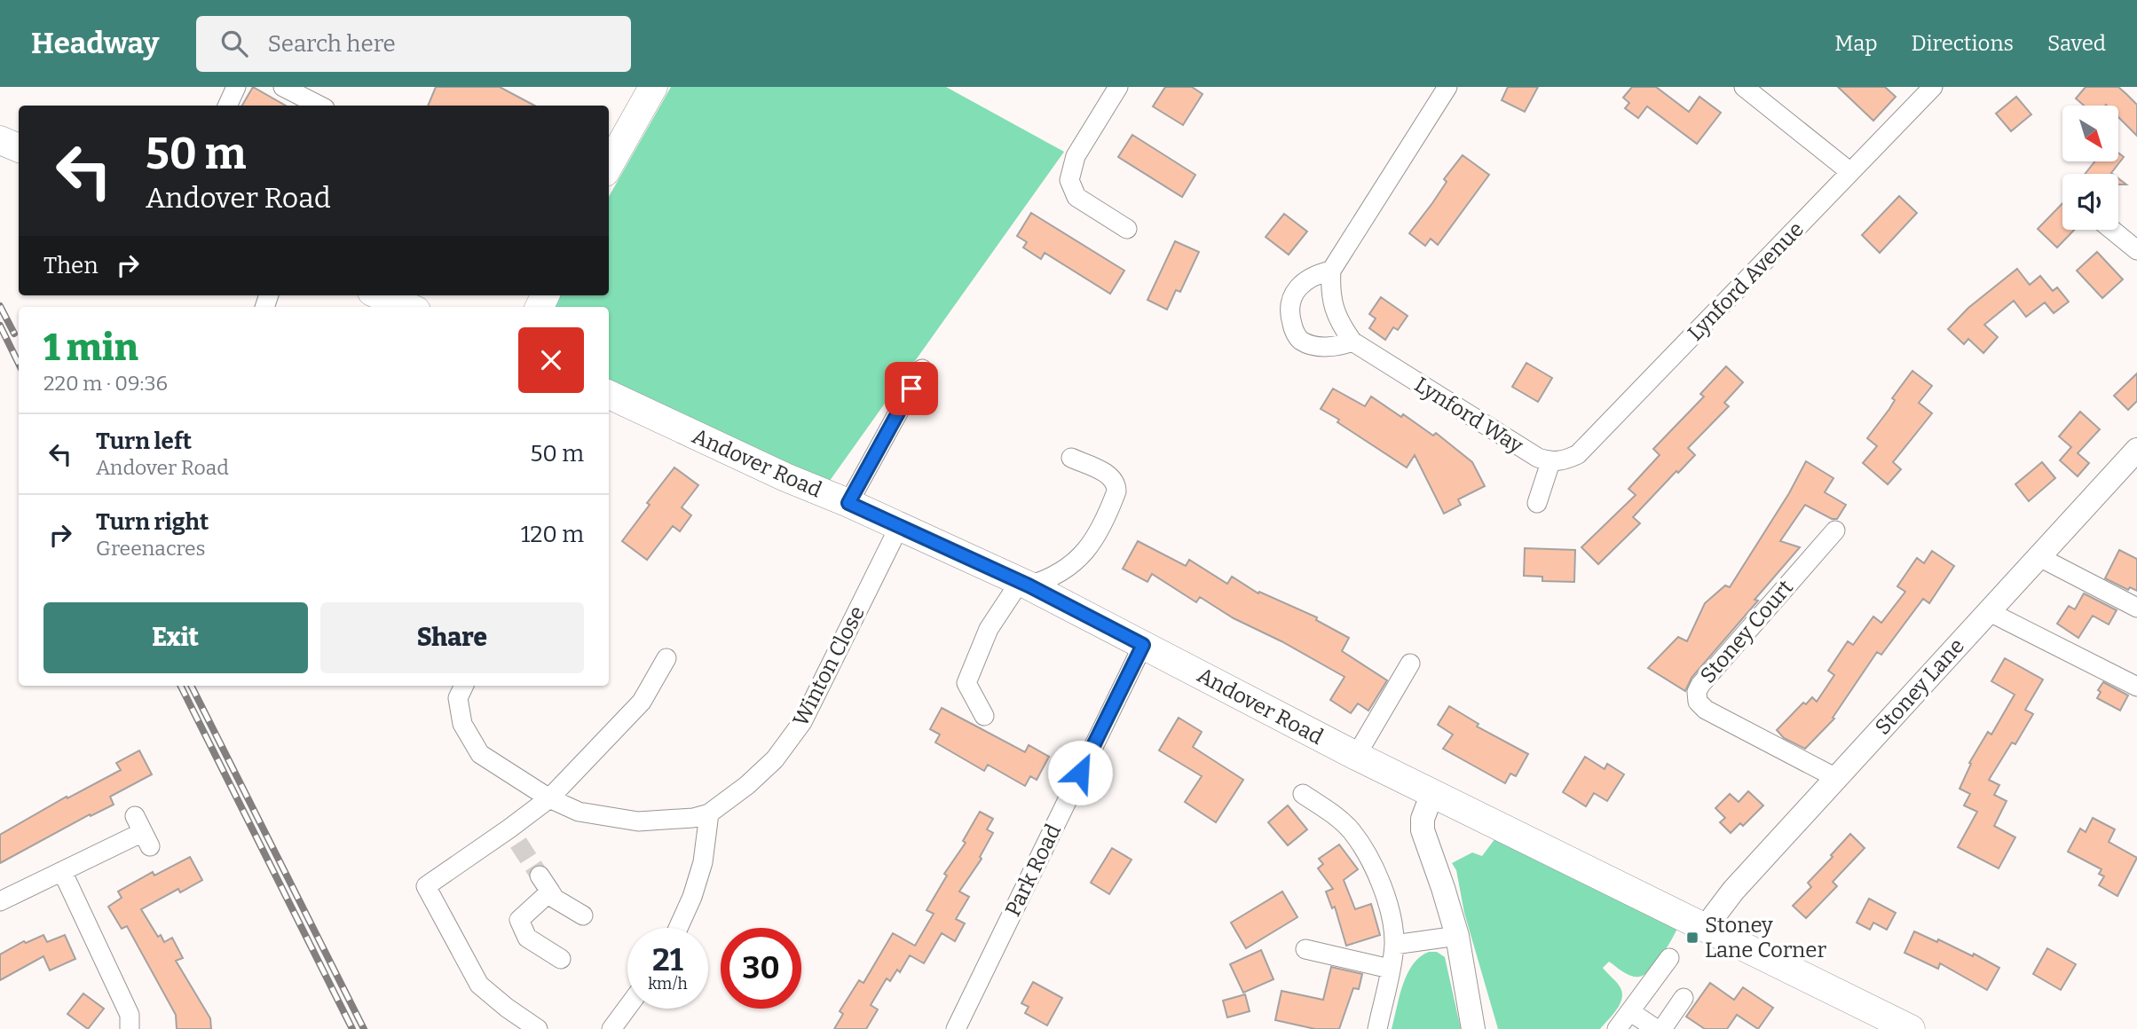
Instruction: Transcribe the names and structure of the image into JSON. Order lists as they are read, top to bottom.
{
  "streets": {
    "main road": ["Andover Road"],
    "street": [
      "Lynford Avenue",
      "Lynford Way",
      "Stoney Court",
      "Winton Close",
      "Stoney Lane",
      "Park Road"
    ]
  },
  "crossings": [
    ["Lynford Avenue", "Lynford Way"],
    ["Andover Road", "Winton Close"],
    ["Andover Road", "Stoney Lane"],
    ["Andover Road", "Park Road"],
    ["Stoney Court", "Stoney Lane"]
  ],
  "places": {
    "transit": ["Stoney Lane Corner"]
  },
  "north": "bottom right",
  "page": {
    "header": "Headway",
    "search": "Search here",
    "nav": ["Map", "Directions", "Saved"],
    "turn": ["50 m", "Andover Road"],
    "then": "Then",
    "heading": ["1 min", "220 m · 09:36"],
    "list": [
      {
        "name": "Turn left",
        "note": "Andover Road",
        "value": "50 m"
      },
      {
        "name": "Turn right",
        "note": "Greenacres",
        "value": "120 m"
      }
    ],
    "buttons": ["Exit", "Share"],
    "speed": "21 km/h",
    "limit": "30"
  }
}
